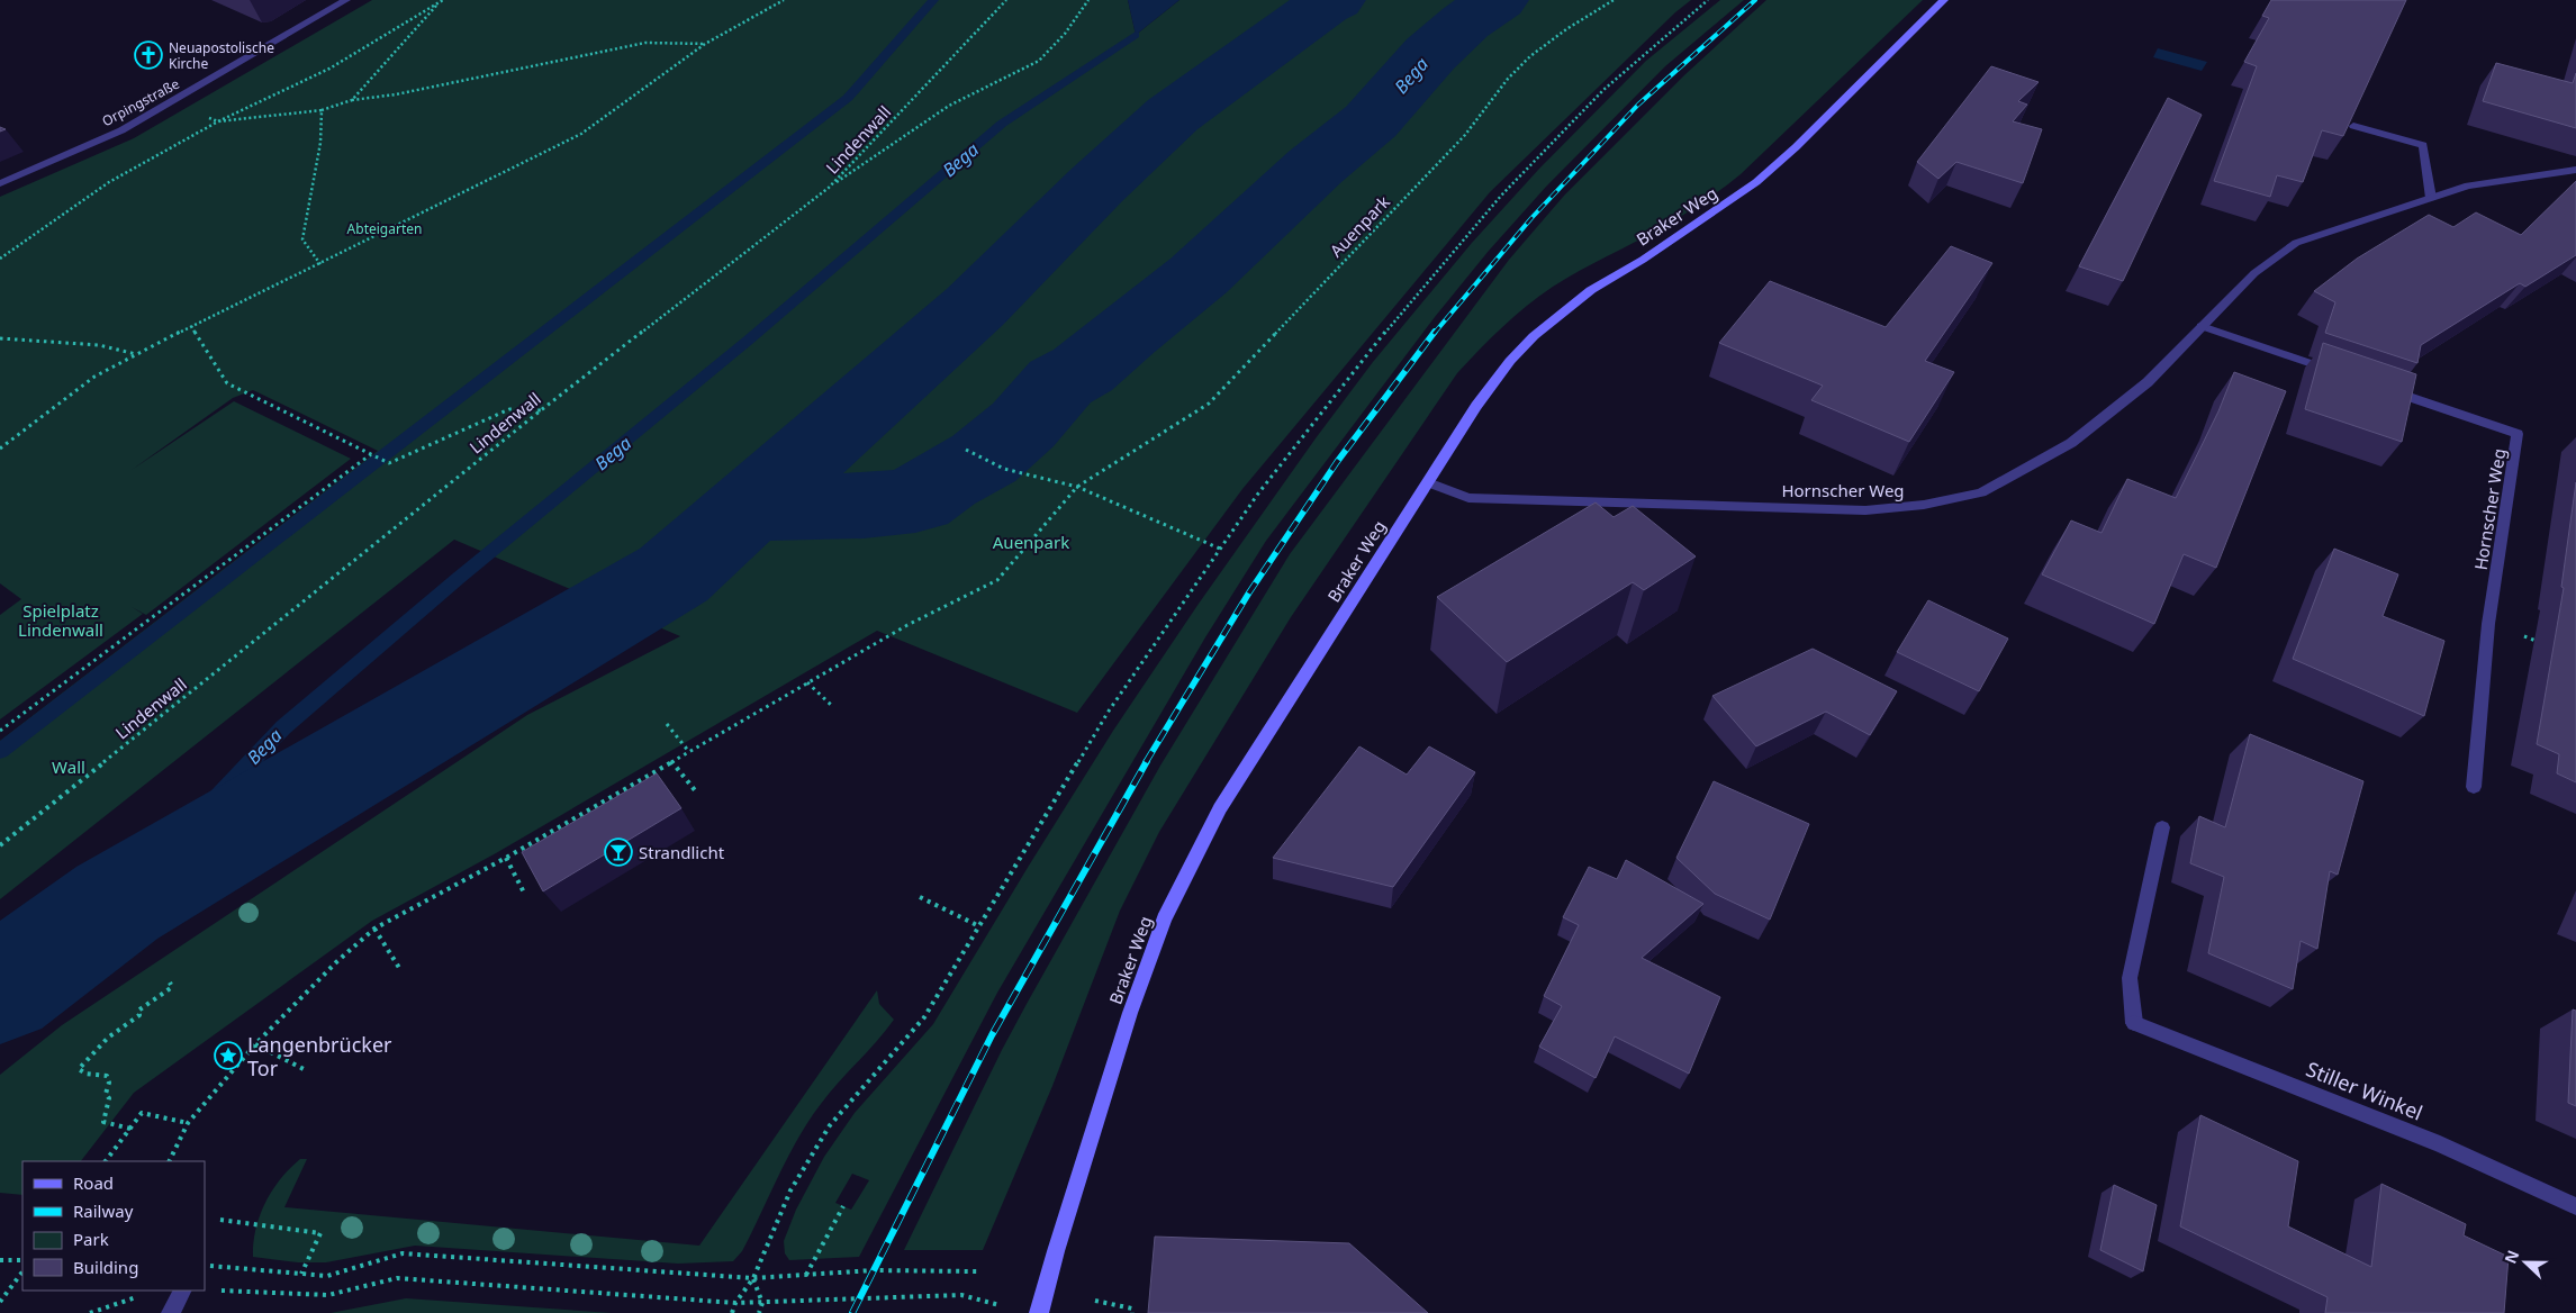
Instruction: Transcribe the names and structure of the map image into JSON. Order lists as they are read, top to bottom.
{
  "streets": {
    "street": [
      "Orpingstraße",
      "Braker Weg",
      "Hornscher Weg",
      "Stiller Winkel"
    ],
    "path": ["Lindenwall", "Auenpark"]
  },
  "crossings": [
    ["Braker Weg", "Hornscher Weg"]
  ],
  "water": ["Bega"],
  "parks": [
    "Abteigarten",
    "Auenpark",
    "Spielplatz Lindenwall",
    "Wall"
  ],
  "places": {
    "church": ["Neuapostolische Kirche"],
    "bar": ["Strandlicht"],
    "place": ["Langenbrücker Tor"]
  },
  "legend": [
    "Road",
    "Railway",
    "Park",
    "Building"
  ],
  "north": "left"
}
